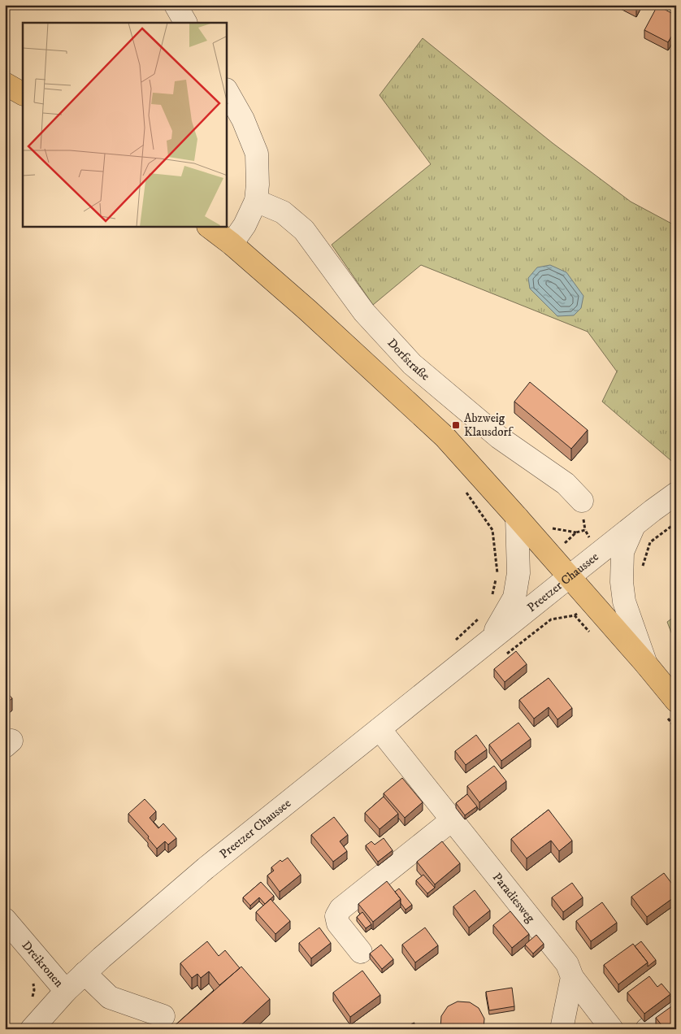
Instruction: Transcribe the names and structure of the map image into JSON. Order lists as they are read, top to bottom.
{
  "streets": {
    "street": [
      "Dorfstraße",
      "Preetzer Chaussee",
      "Paradiesweg",
      "Dreikronen"
    ]
  },
  "crossings": [
    ["Preetzer Chaussee", "Paradiesweg"],
    ["Preetzer Chaussee", "Dreikronen"]
  ],
  "places": {
    "transit": ["Abzweig Klausdorf"]
  }
}
